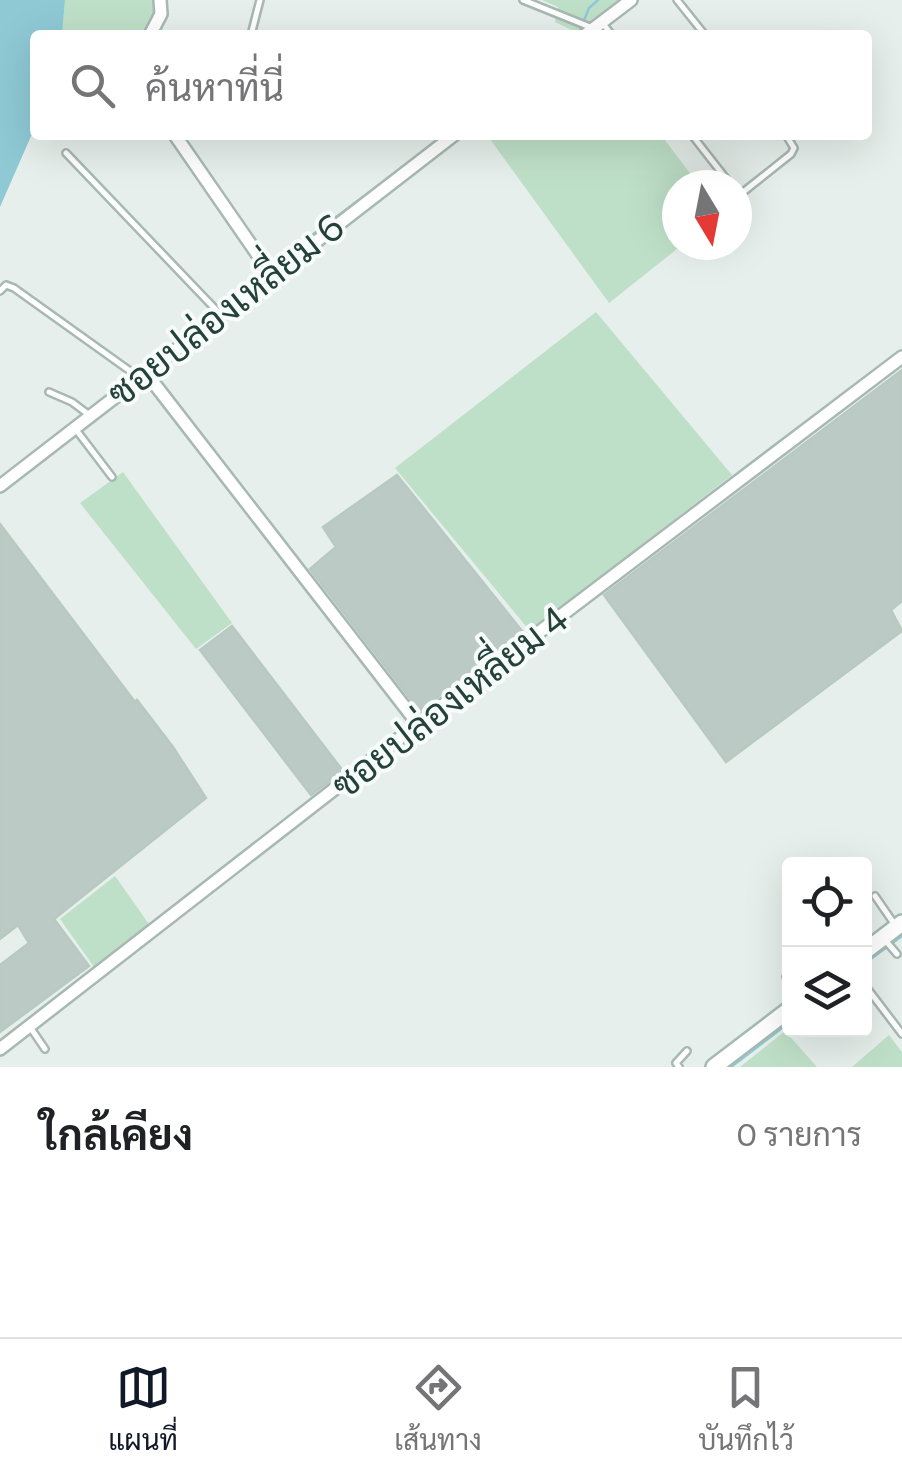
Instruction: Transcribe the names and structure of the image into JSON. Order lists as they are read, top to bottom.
{
  "streets": {
    "street": ["ซอยปล่องเหลี่ยม 6", "ซอยปล่องเหลี่ยม 4"]
  },
  "north": "bottom",
  "page": {
    "search": "ค้นหาที่นี่",
    "heading": ["ใกล้เคียง", "0 รายการ"],
    "nav": ["แผนที่", "เส้นทาง", "บันทึกไว้"]
  }
}
